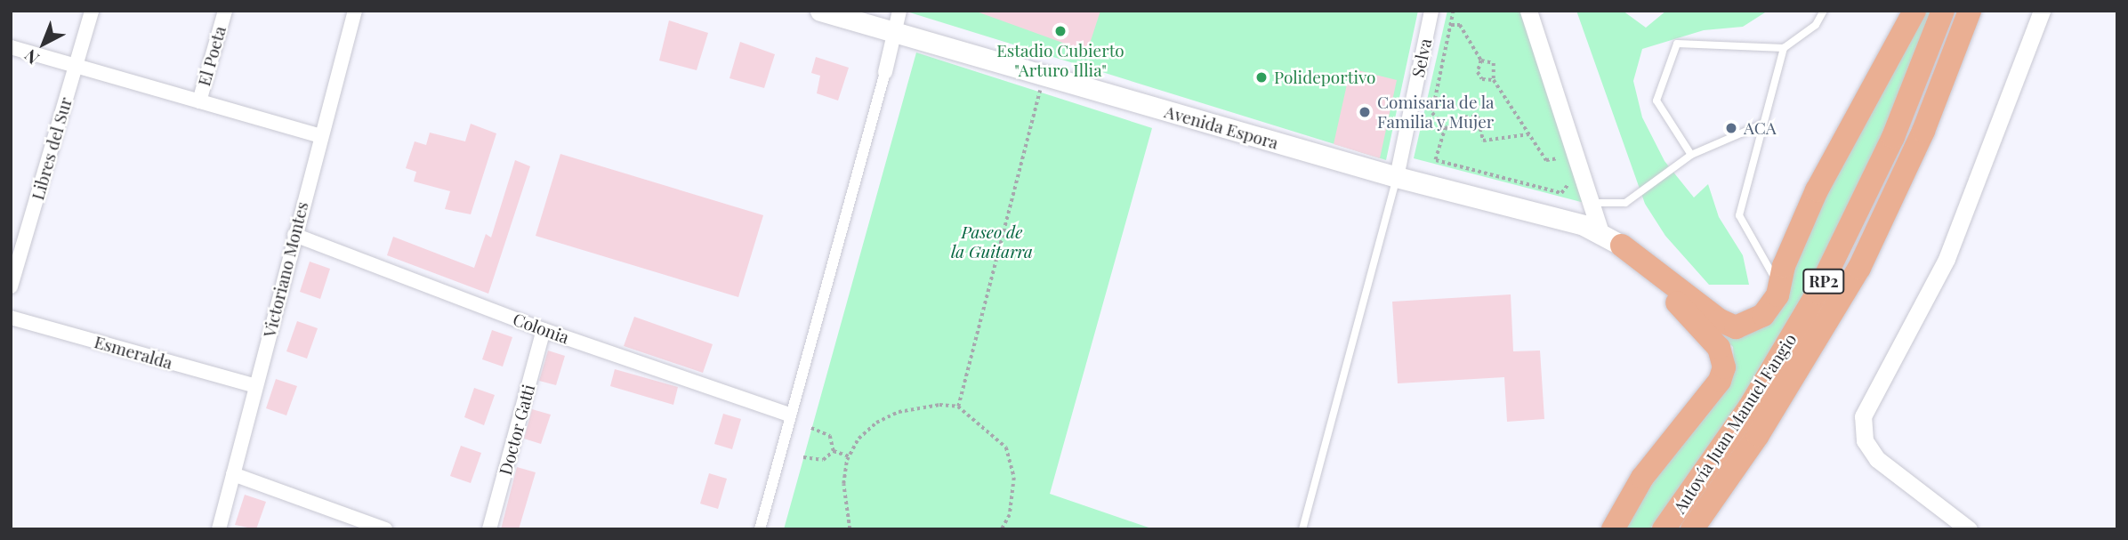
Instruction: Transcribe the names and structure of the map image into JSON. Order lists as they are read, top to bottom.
{
  "streets": {
    "highway": ["RP2", "Autovía Juan Manuel Fangio"],
    "main road": ["Avenida Espora"],
    "street": [
      "El Poeta",
      "Selva",
      "Libres del Sur",
      "Victoriano Montes",
      "Colonia",
      "Esmeralda",
      "Doctor Gatti"
    ]
  },
  "crossings": [
    ["Selva", "Avenida Espora"],
    ["Victoriano Montes", "Colonia"],
    ["Victoriano Montes", "Esmeralda"],
    ["Colonia", "Doctor Gatti"]
  ],
  "parks": ["Paseo de la Guitarra"],
  "places": [
    "Estadio Cubierto \"Arturo Illia\"",
    "Polideportivo",
    "Comisaria de la Familia y Mujer",
    "ACA"
  ],
  "north": "bottom left"
}
